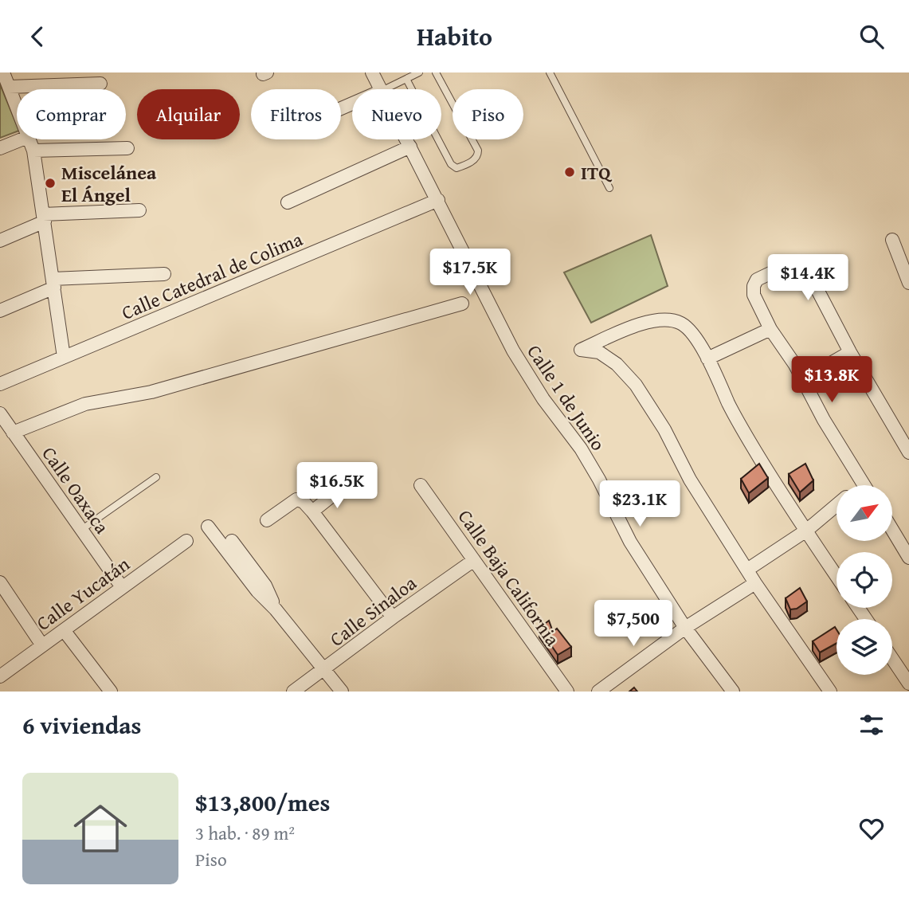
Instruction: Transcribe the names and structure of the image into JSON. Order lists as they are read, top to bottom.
{
  "streets": {
    "street": [
      "Calle Catedral de Colima",
      "Calle 1 de Junio",
      "Calle Oaxaca",
      "Calle Baja California",
      "Calle Yucatán",
      "Calle Sinaloa"
    ]
  },
  "crossings": [
    ["Calle Catedral de Colima", "Calle 1 de Junio"],
    ["Calle Oaxaca", "Calle Yucatán"],
    ["Calle Baja California", "Calle Sinaloa"]
  ],
  "places": ["ITQ", "Miscelánea El Ángel"],
  "north": "top right",
  "page": {
    "header": "Habito",
    "chip": [
      "Comprar",
      "Alquilar",
      "Filtros",
      "Nuevo",
      "Piso"
    ],
    "price": [
      "$17.5K",
      "$14.4K",
      "$13.8K",
      "$16.5K",
      "$23.1K",
      "$7,500"
    ],
    "heading": "6 viviendas",
    "list": [
      {
        "name": "$13,800/mes",
        "note": "3 hab. · 89 m² · Piso"
      }
    ]
  }
}
